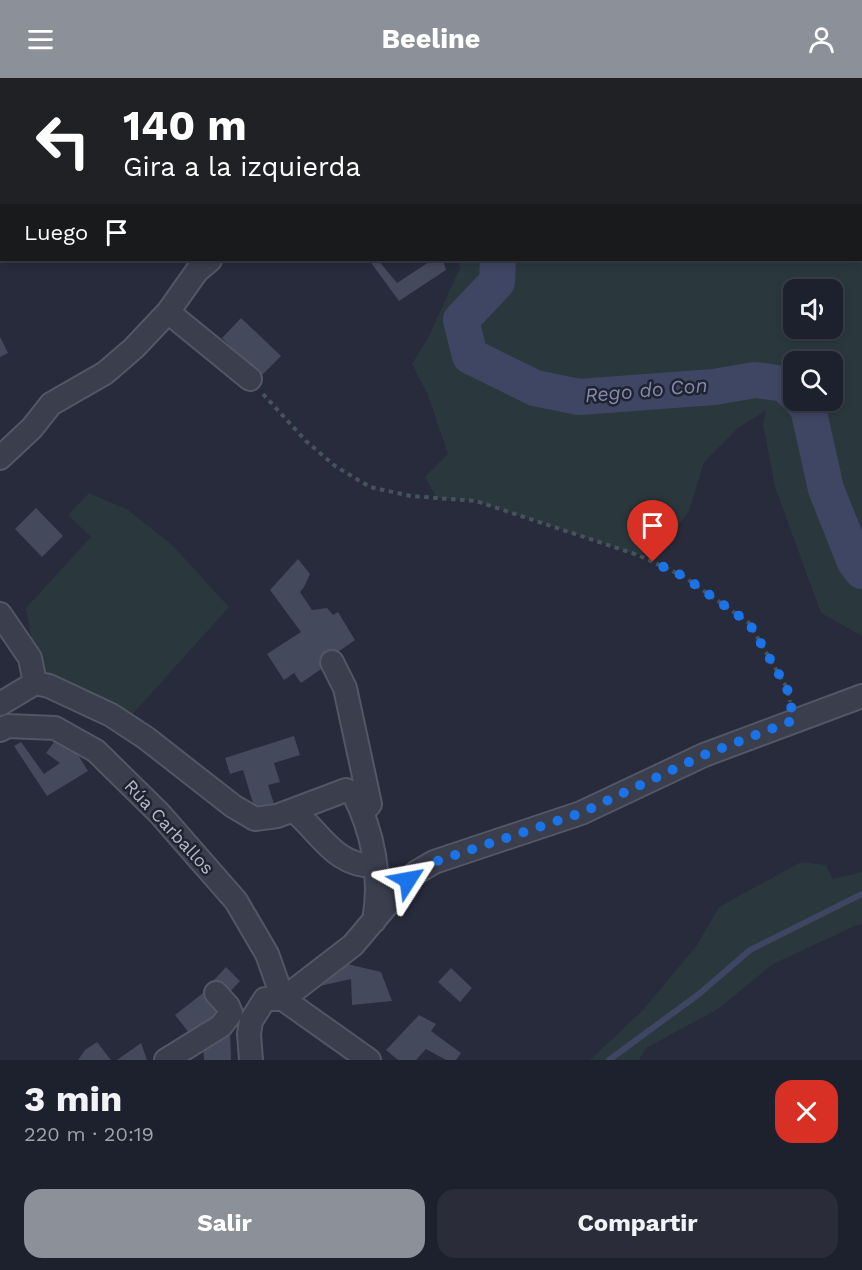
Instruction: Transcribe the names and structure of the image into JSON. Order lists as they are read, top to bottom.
{
  "streets": {
    "street": ["Rúa Carballos"]
  },
  "water": ["Rego do Con"],
  "page": {
    "header": "Beeline",
    "turn": ["140 m", "Gira a la izquierda"],
    "then": "Luego",
    "heading": ["3 min", "220 m · 20:19"],
    "buttons": ["Salir", "Compartir"]
  }
}
